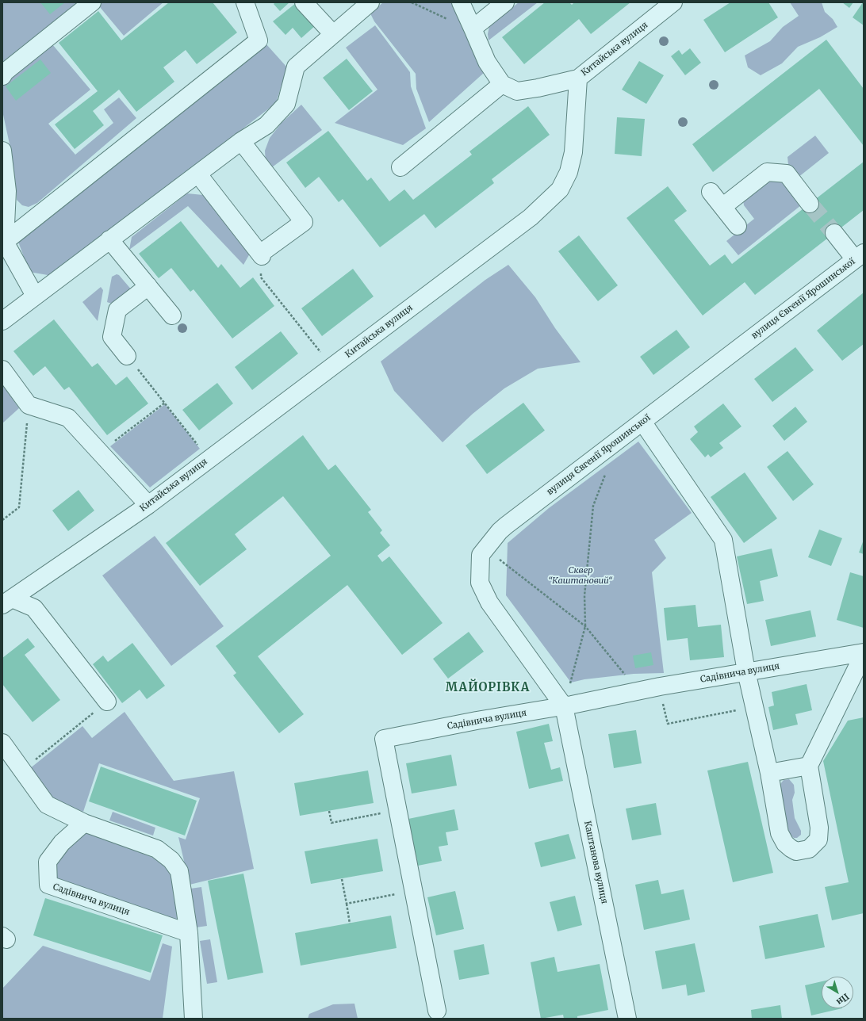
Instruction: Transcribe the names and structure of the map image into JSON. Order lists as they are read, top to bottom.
{
  "streets": {
    "street": [
      "Китайська вулиця",
      "вулиця Євгенії Ярошинської",
      "Садівнича вулиця",
      "Каштанова вулиця"
    ]
  },
  "crossings": [
    ["вулиця Євгенії Ярошинської", "Садівнича вулиця"],
    ["вулиця Євгенії Ярошинської", "Каштанова вулиця"],
    ["Садівнича вулиця", "Каштанова вулиця"]
  ],
  "districts": ["МАЙОРІВКА"],
  "parks": ["Сквер “Каштановий“"],
  "north": "bottom right"
}
